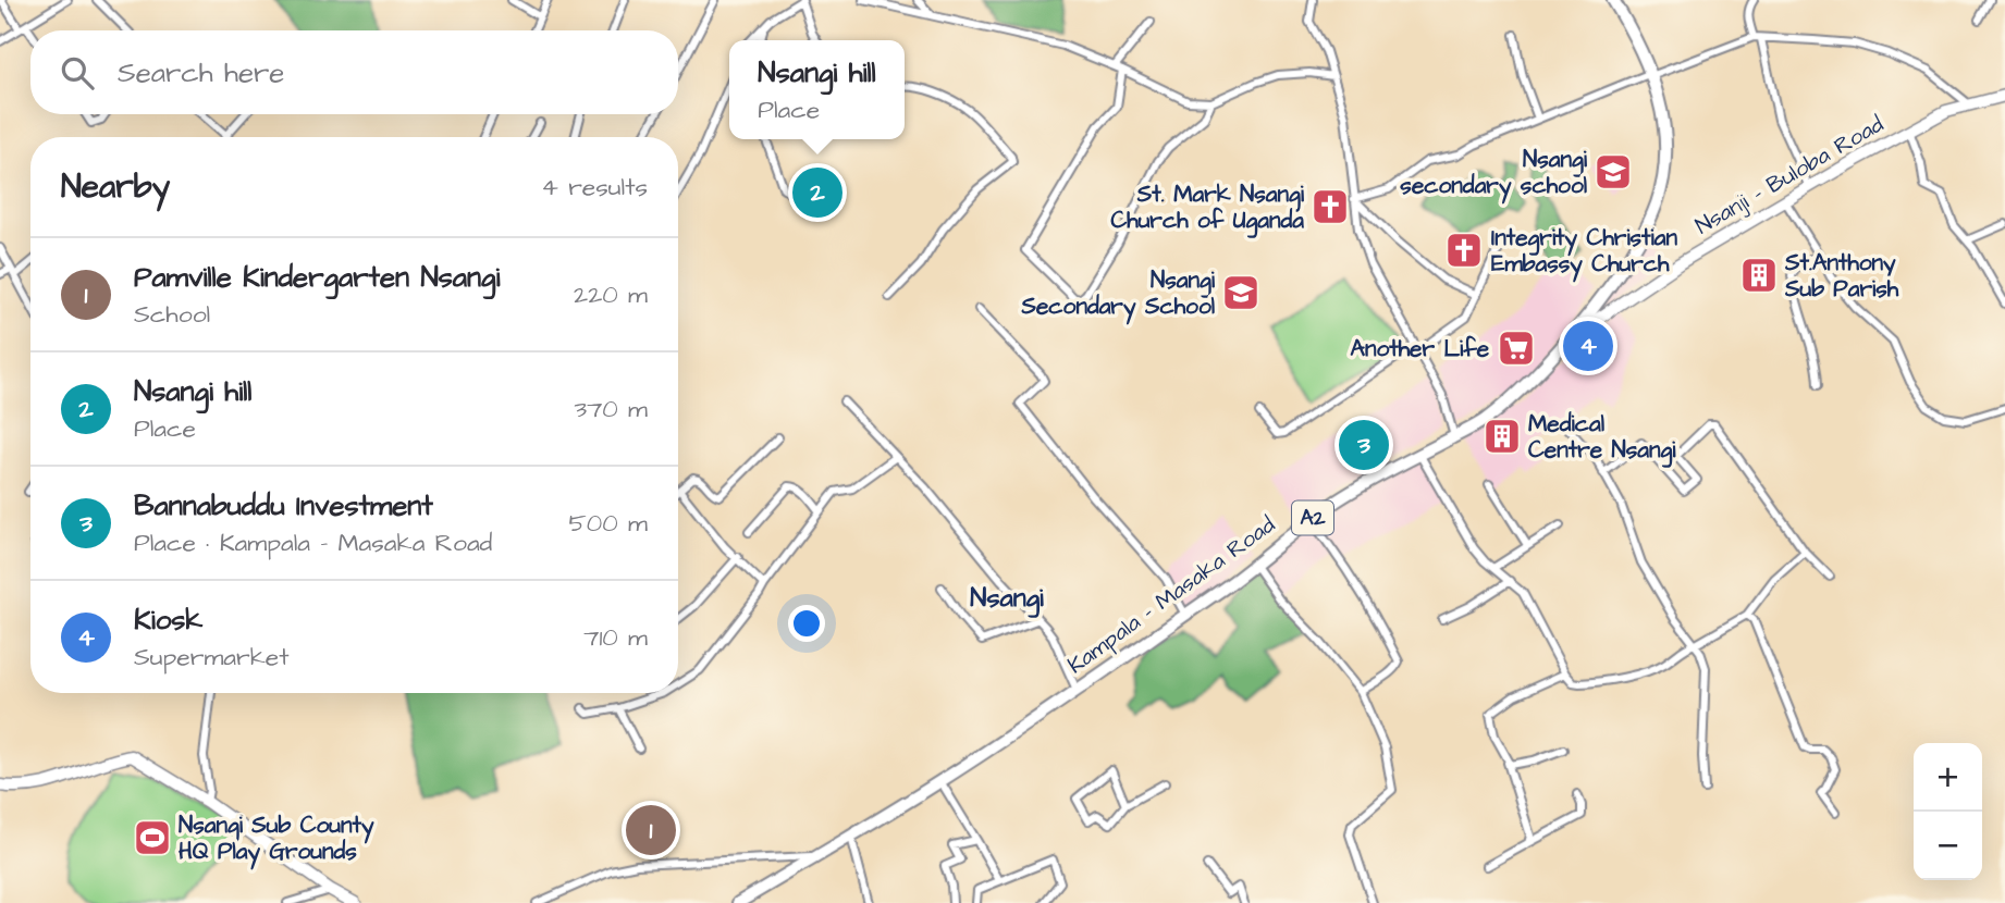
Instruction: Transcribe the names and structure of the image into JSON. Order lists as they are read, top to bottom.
{
  "streets": {
    "main road": ["Nsanji - Buloba Road", "A2", "Kampala - Masaka Road"]
  },
  "crossings": [
    ["Nsanji - Buloba Road", "Kampala - Masaka Road"]
  ],
  "districts": ["Nsangi"],
  "places": {
    "school or university": ["Nsangi secondary school", "Nsangi Secondary School"],
    "church": ["St. Mark Nsangi Church of Uganda", "Integrity Christian Embassy Church"],
    "building": ["St.Anthony Sub Parish", "Medical Centre Nsangi"],
    "supermarket": ["Another Life"],
    "sports": ["Nsangi Sub County HQ Play Grounds"]
  },
  "page": {
    "search": "Search here",
    "popup": ["Nsangi hill", "Place"],
    "heading": ["Nearby", "4 results"],
    "pins": [
      "2",
      "4",
      "3",
      "1"
    ],
    "list": [
      {
        "mark": "1",
        "name": "Pamville Kindergarten Nsangi",
        "note": "School",
        "value": "220 m"
      },
      {
        "mark": "2",
        "name": "Nsangi hill",
        "note": "Place",
        "value": "370 m"
      },
      {
        "mark": "3",
        "name": "Bannabuddu Investment",
        "note": "Place · Kampala - Masaka Road",
        "value": "500 m"
      },
      {
        "mark": "4",
        "name": "Kiosk",
        "note": "Supermarket",
        "value": "710 m"
      }
    ],
    "map_buttons": ["+", "−"]
  }
}
